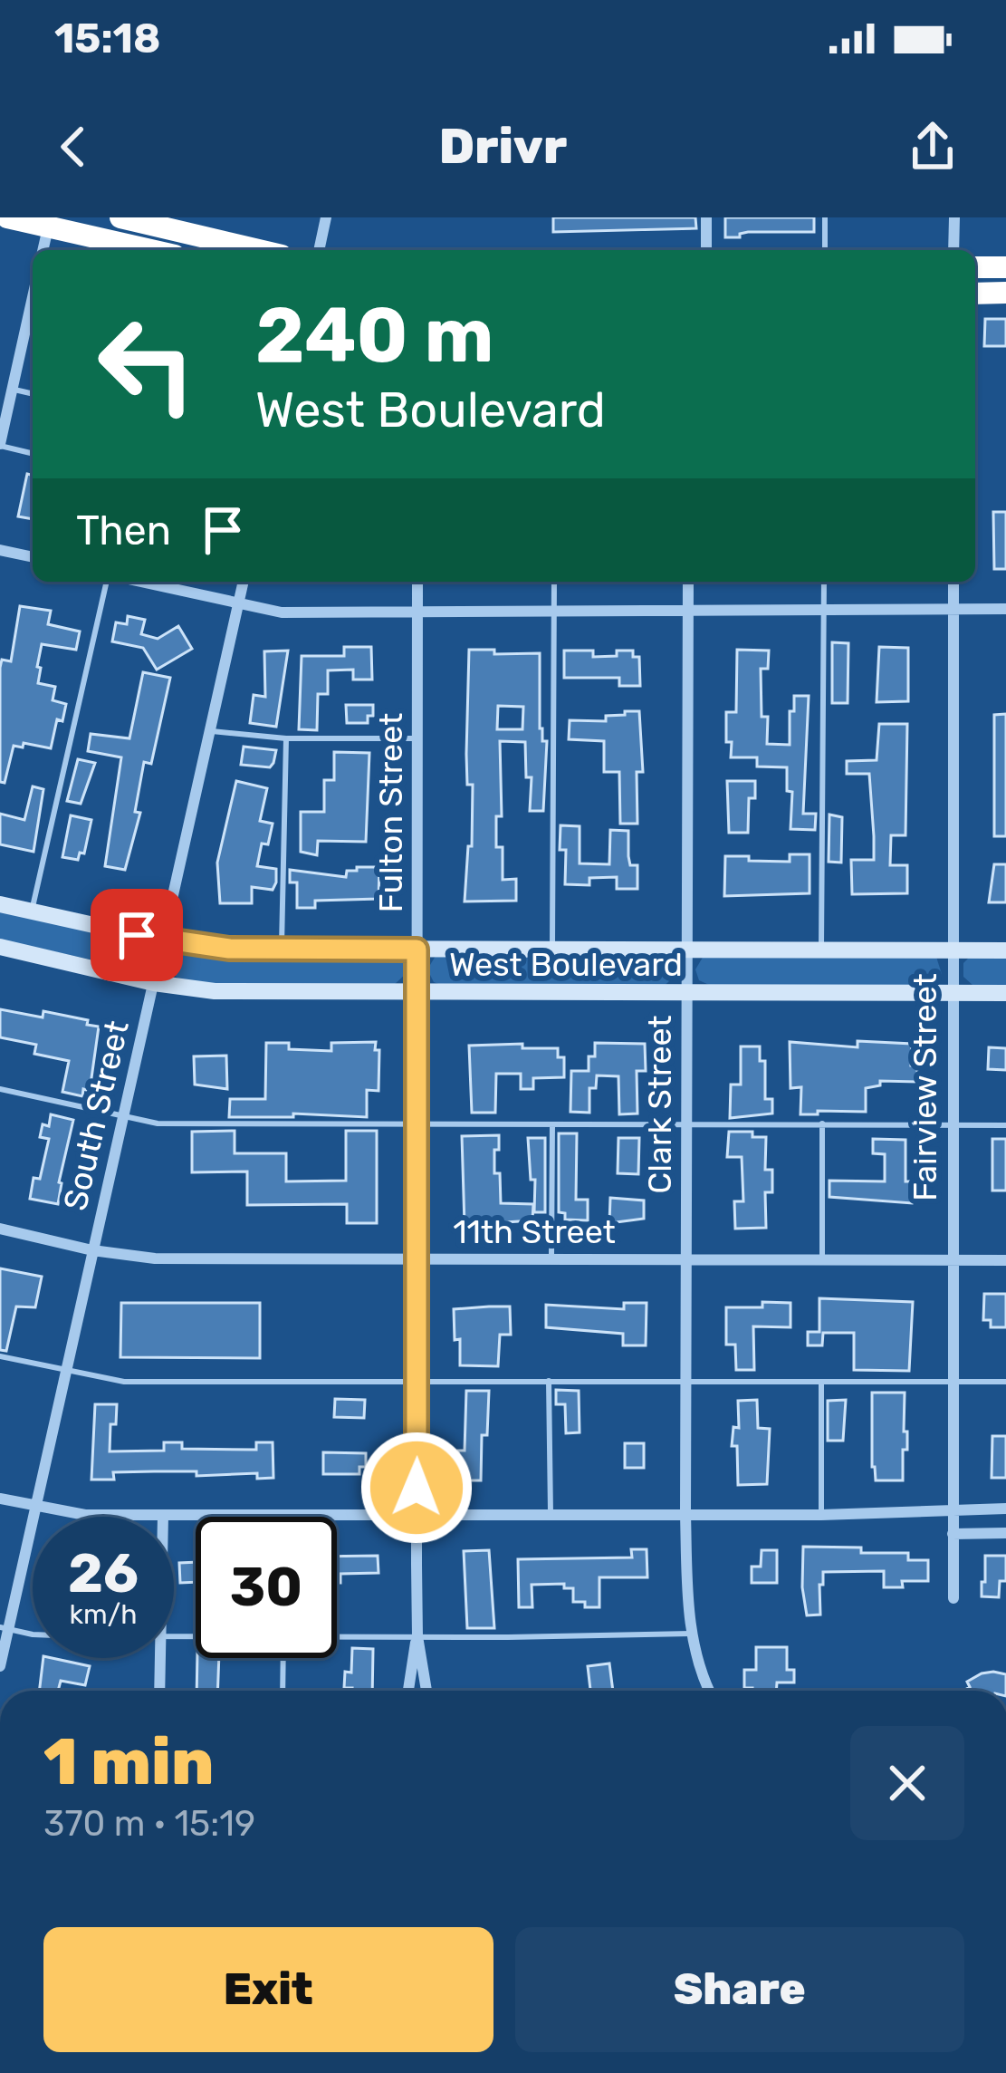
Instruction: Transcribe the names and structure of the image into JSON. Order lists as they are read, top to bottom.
{
  "streets": {
    "street": [
      "Fulton Street",
      "West Boulevard",
      "Fairview Street",
      "Clark Street",
      "South Street",
      "11th Street"
    ]
  },
  "crossings": [
    ["Fulton Street", "West Boulevard"],
    ["Fulton Street", "11th Street"],
    ["West Boulevard", "Fairview Street"],
    ["West Boulevard", "Clark Street"],
    ["West Boulevard", "South Street"],
    ["Fairview Street", "11th Street"],
    ["Clark Street", "11th Street"],
    ["South Street", "11th Street"]
  ],
  "page": {
    "status": "15:18",
    "header": "Drivr",
    "turn": ["240 m", "West Boulevard"],
    "then": "Then",
    "speed": "26 km/h",
    "limit": "30",
    "heading": ["1 min", "370 m · 15:19"],
    "buttons": ["Exit", "Share"]
  }
}
